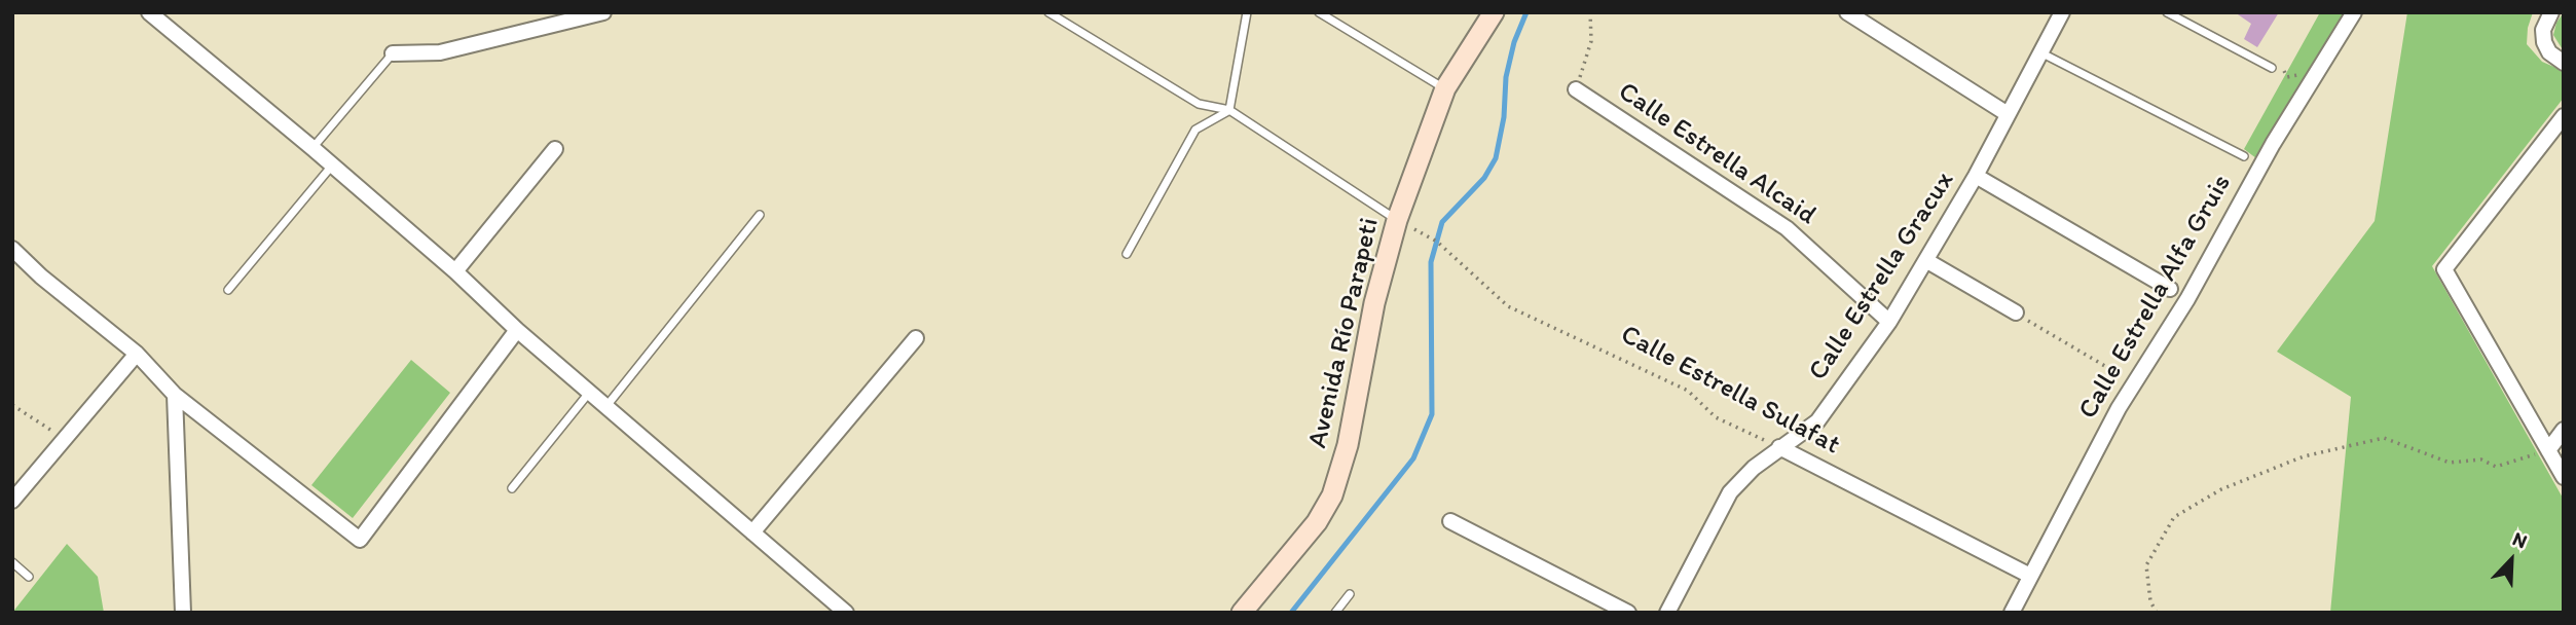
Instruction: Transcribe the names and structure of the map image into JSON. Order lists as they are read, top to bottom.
{
  "streets": {
    "main road": ["Avenida Río Parapeti"],
    "street": [
      "Calle Estrella Alcaid",
      "Calle Estrella Gracux",
      "Calle Estrella Alfa Gruis",
      "Calle Estrella Sulafat"
    ]
  },
  "crossings": [
    ["Calle Estrella Alcaid", "Calle Estrella Gracux"],
    ["Calle Estrella Gracux", "Calle Estrella Sulafat"],
    ["Calle Estrella Alfa Gruis", "Calle Estrella Sulafat"],
    ["Avenida Río Parapeti", "Calle Estrella Sulafat"]
  ],
  "north": "top right"
}
